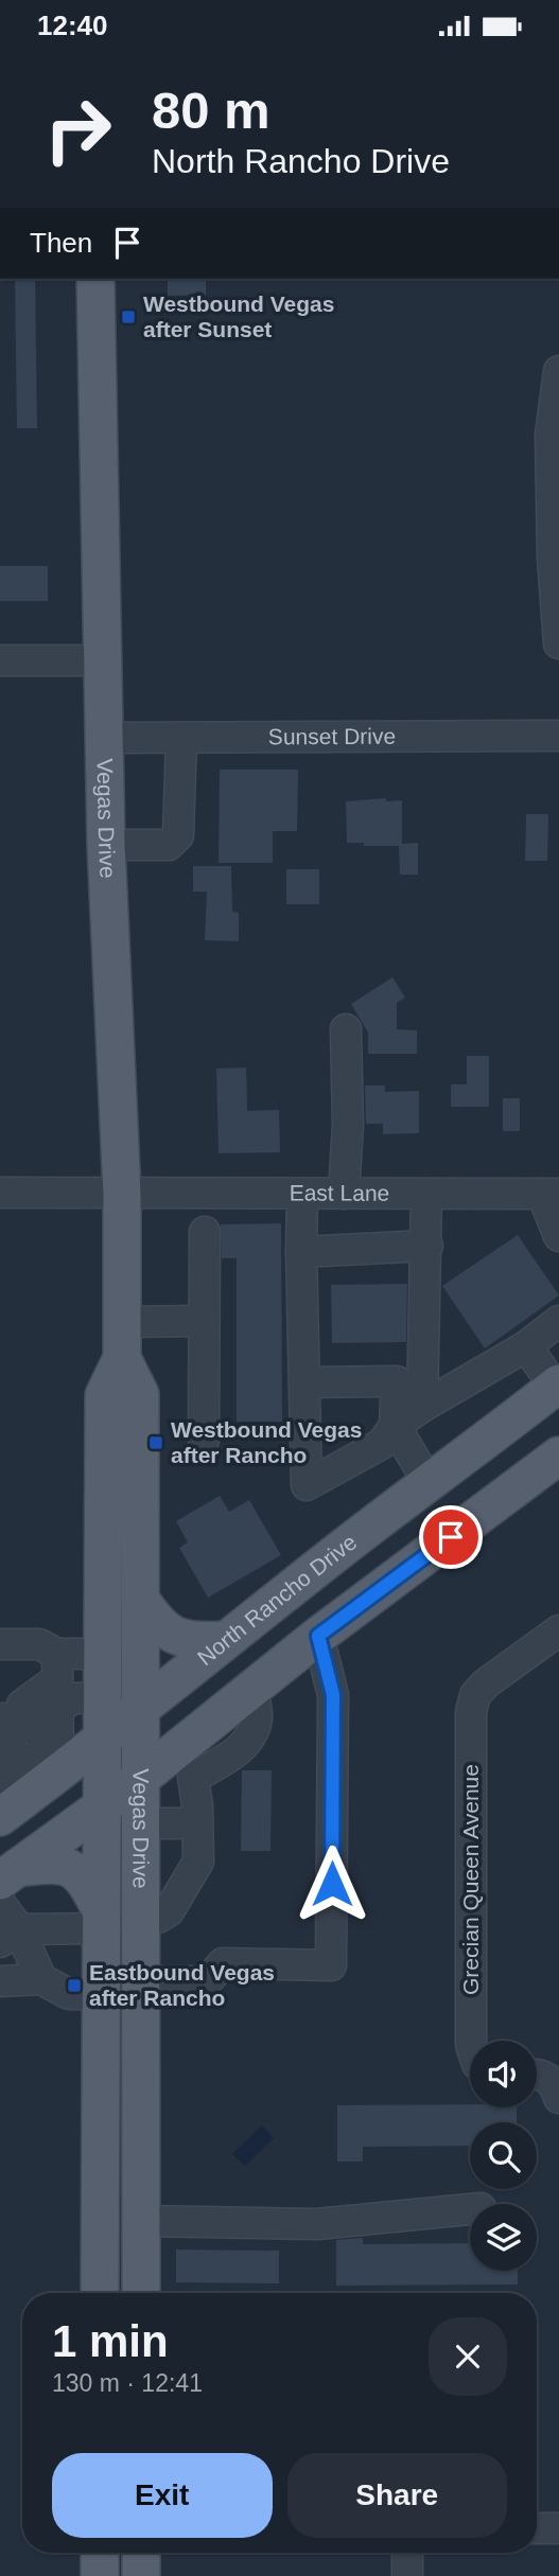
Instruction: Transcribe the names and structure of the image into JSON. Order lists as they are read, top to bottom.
{
  "streets": {
    "main road": ["Vegas Drive", "North Rancho Drive"],
    "street": ["Sunset Drive", "East Lane", "Grecian Queen Avenue"]
  },
  "crossings": [
    ["Sunset Drive", "Vegas Drive"],
    ["Vegas Drive", "East Lane"],
    ["Vegas Drive", "North Rancho Drive"]
  ],
  "places": {
    "transit": ["Westbound Vegas after Sunset", "Westbound Vegas after Rancho", "Eastbound Vegas after Rancho"]
  },
  "page": {
    "status": "12:40",
    "turn": ["80 m", "North Rancho Drive"],
    "then": "Then",
    "heading": ["1 min", "130 m · 12:41"],
    "buttons": ["Exit", "Share"]
  }
}
